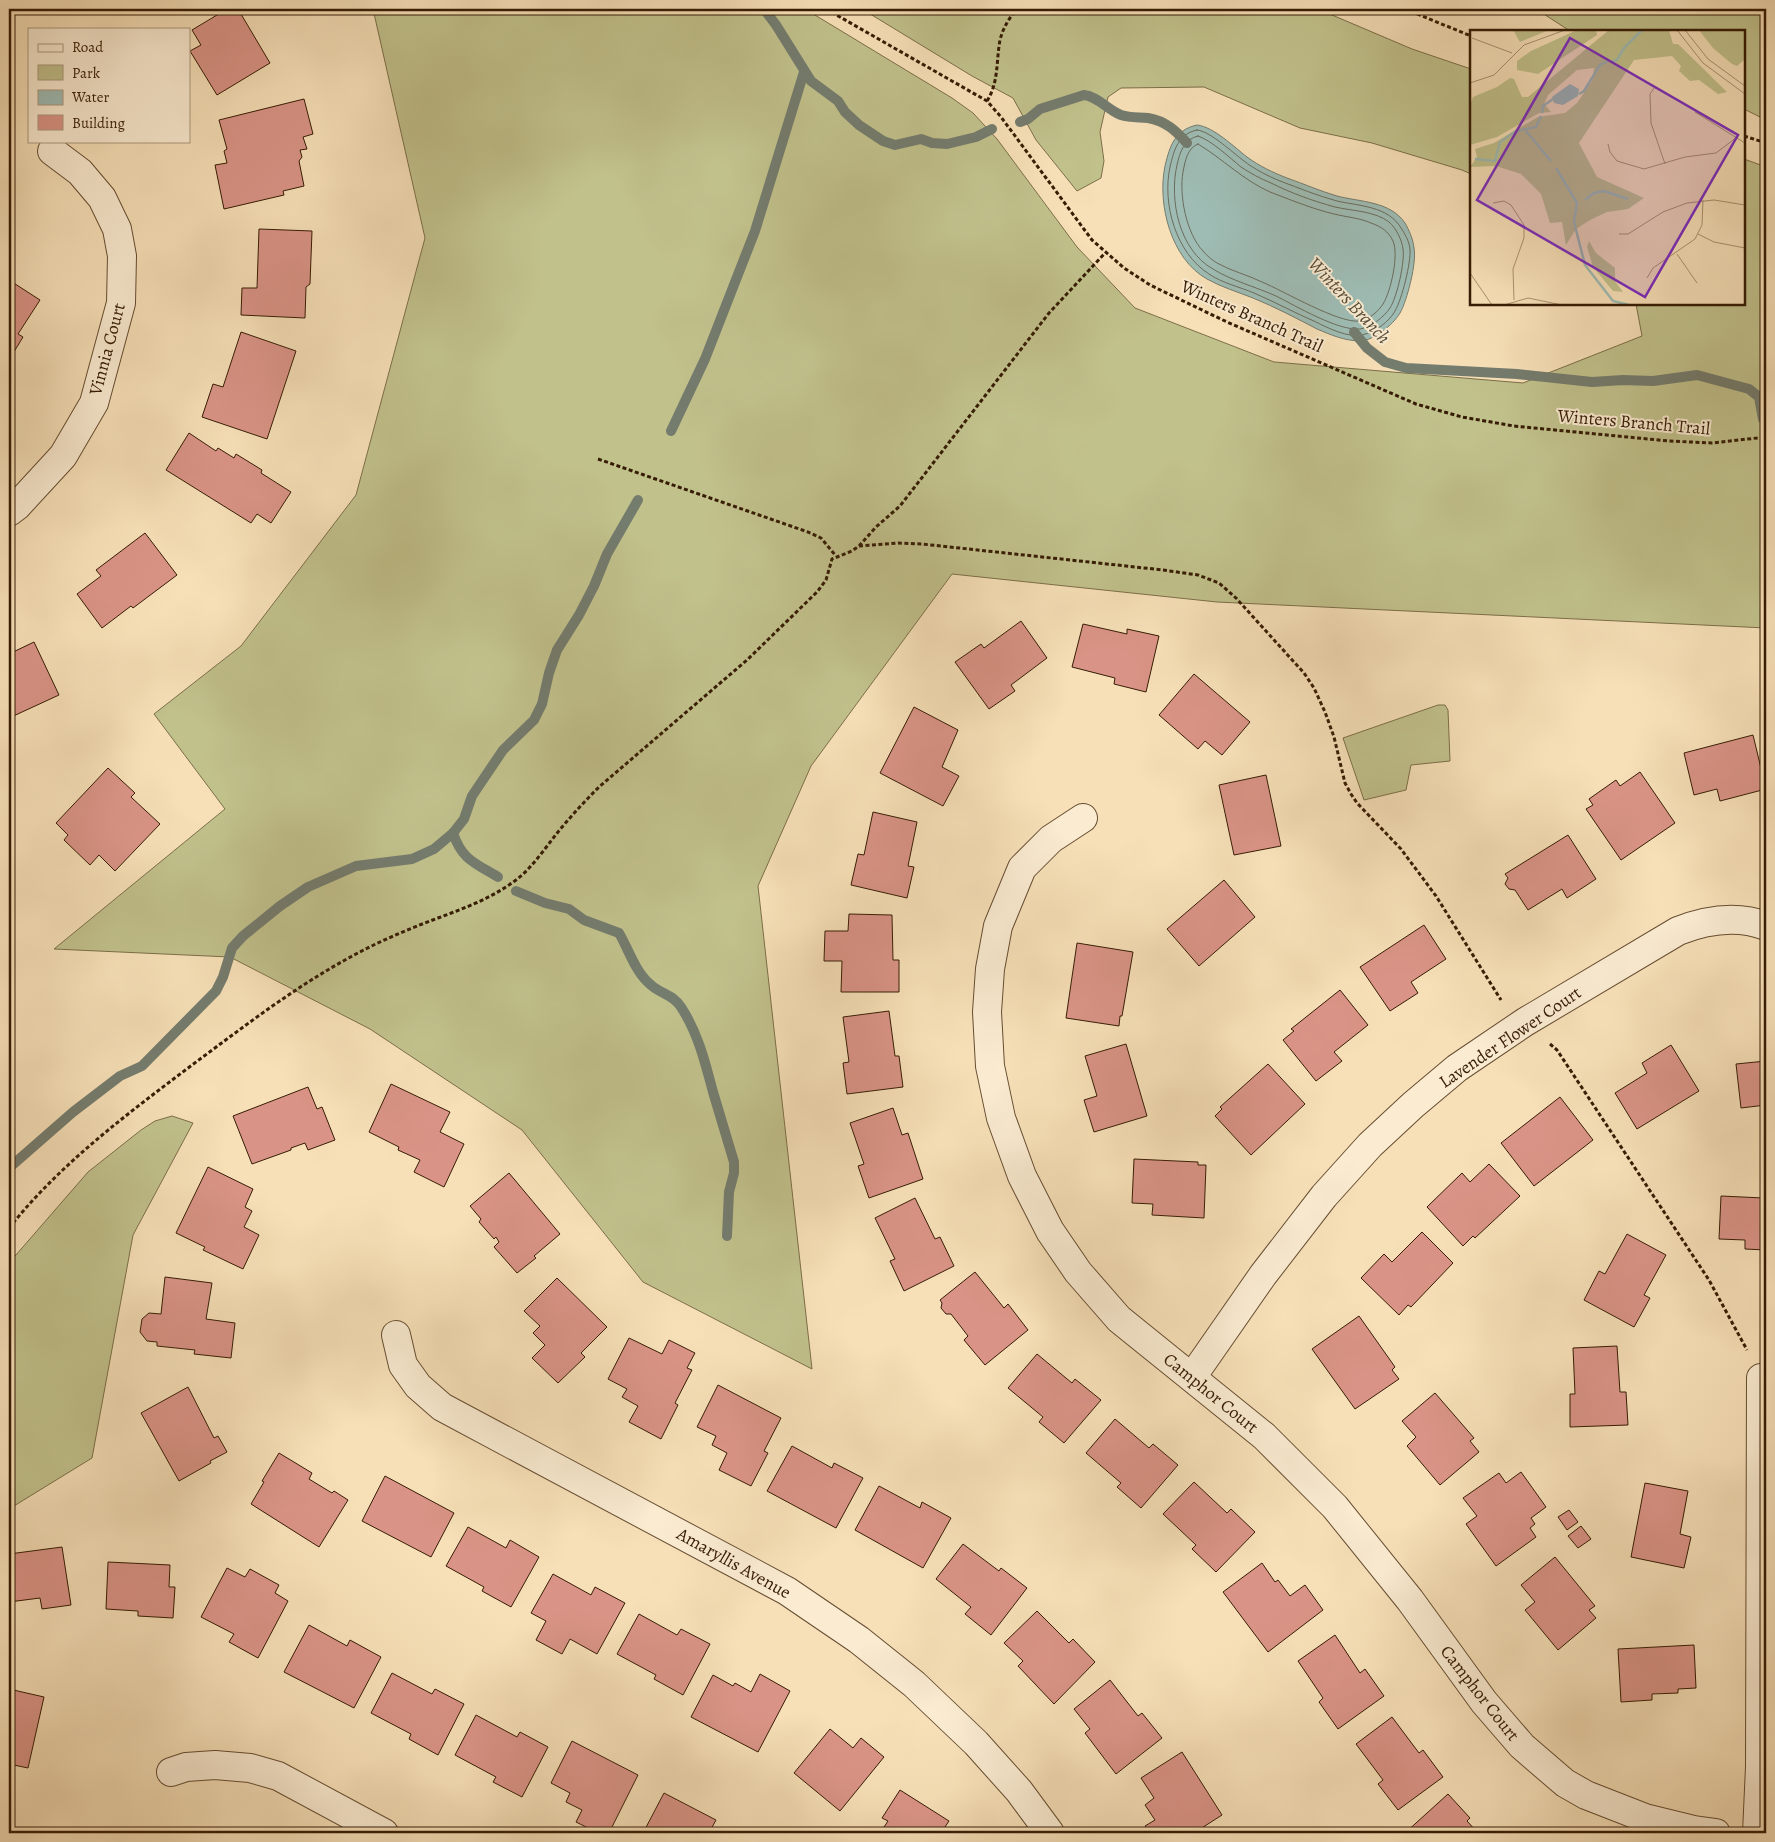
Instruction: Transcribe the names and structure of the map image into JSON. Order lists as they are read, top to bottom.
{
  "streets": {
    "street": [
      "Vinnia Court",
      "Lavender Flower Court",
      "Camphor Court",
      "Amaryllis Avenue"
    ],
    "path": ["Winters Branch Trail"]
  },
  "crossings": [
    ["Lavender Flower Court", "Camphor Court"]
  ],
  "water": ["Winters Branch"],
  "legend": [
    "Road",
    "Park",
    "Water",
    "Building"
  ]
}
